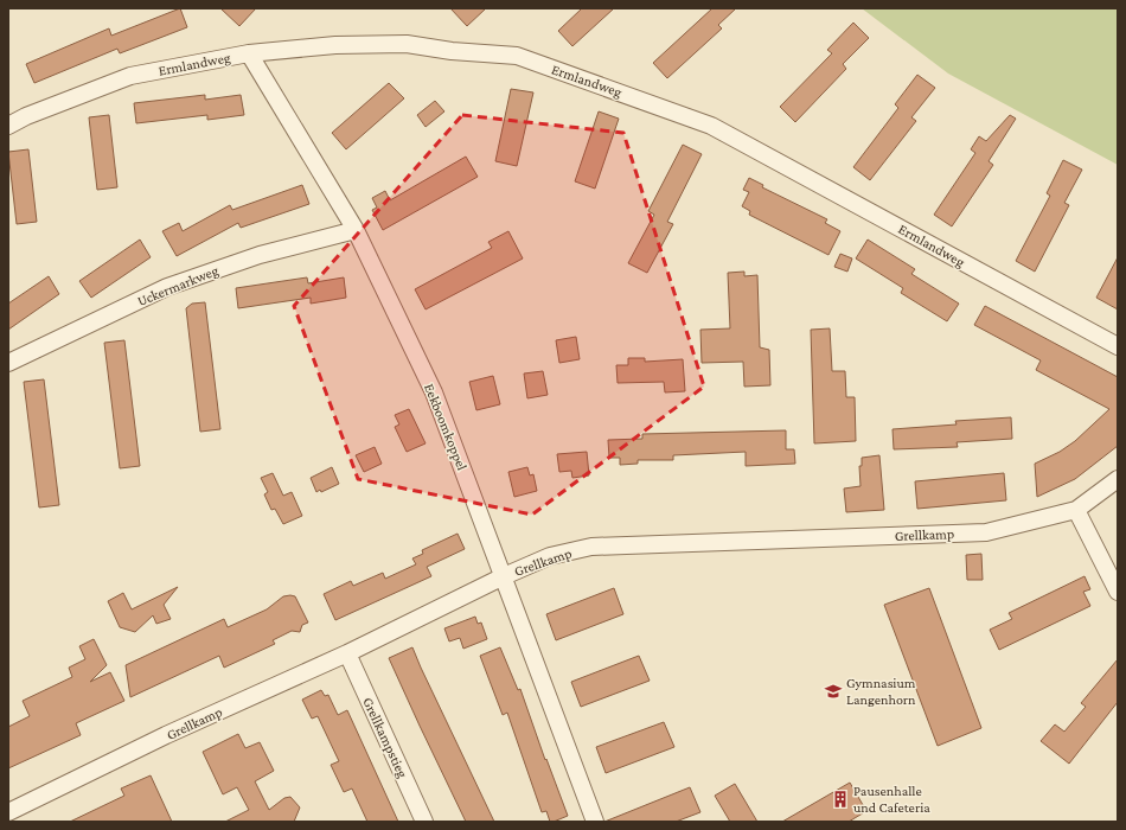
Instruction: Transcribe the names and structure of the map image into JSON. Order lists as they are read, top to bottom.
{
  "streets": {
    "street": [
      "Ermlandweg",
      "Uckermarkweg",
      "Eekboomkoppel",
      "Grellkamp",
      "Grellkampstieg"
    ]
  },
  "crossings": [
    ["Ermlandweg", "Eekboomkoppel"],
    ["Uckermarkweg", "Eekboomkoppel"],
    ["Eekboomkoppel", "Grellkamp"],
    ["Grellkamp", "Grellkampstieg"]
  ],
  "places": {
    "school or university": ["Gymnasium Langenhorn"],
    "building": ["Pausenhalle und Cafeteria"]
  }
}
